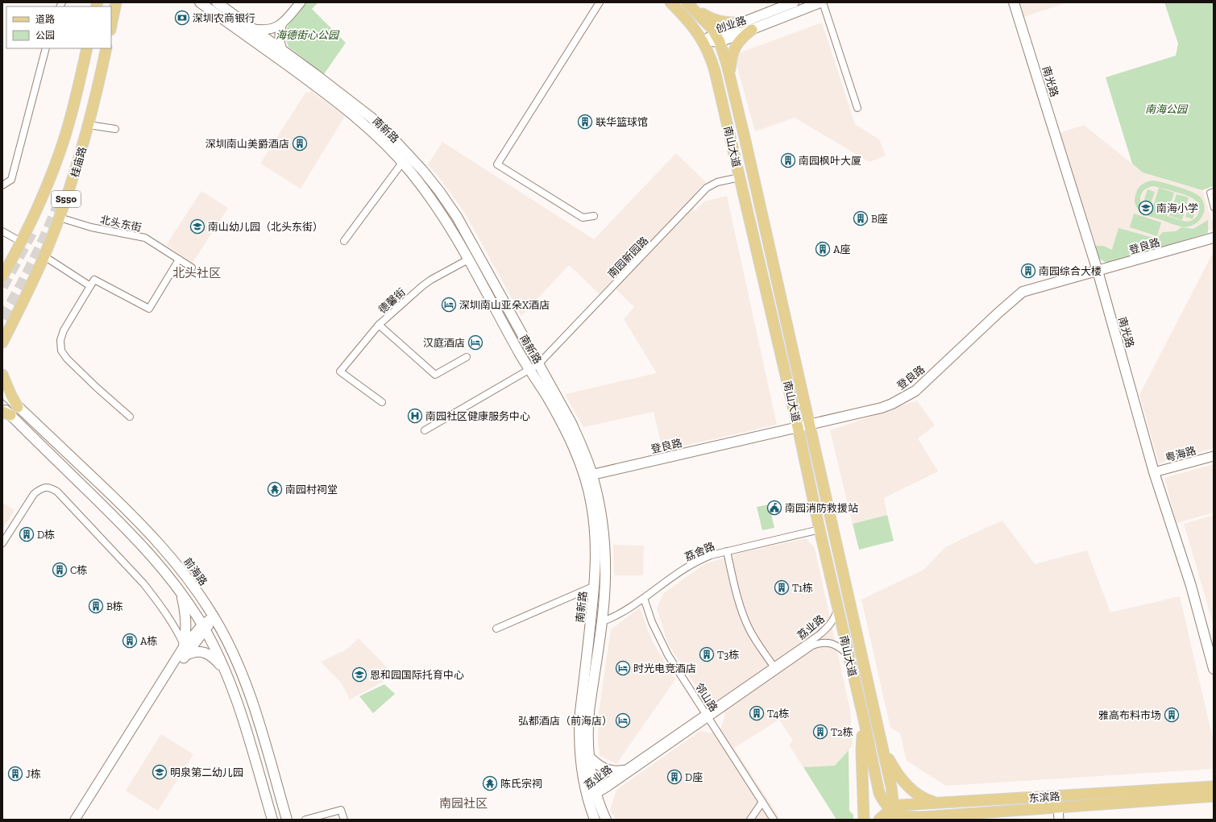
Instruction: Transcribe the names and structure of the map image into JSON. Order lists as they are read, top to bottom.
{
  "streets": {
    "main road": [
      "创业路",
      "南光路",
      "南新路",
      "南山大道",
      "桂庙路",
      "S550",
      "登良路",
      "前海路",
      "东滨路"
    ],
    "street": [
      "北头东街",
      "南园新园路",
      "德馨街",
      "粤海路",
      "荔舍路",
      "荔业路",
      "邻山路"
    ]
  },
  "crossings": [
    ["创业路", "南山大道"],
    ["南光路", "登良路"],
    ["南光路", "粤海路"],
    ["南新路", "登良路"],
    ["南新路", "南园新园路"],
    ["南新路", "德馨街"],
    ["南新路", "荔舍路"],
    ["南新路", "荔业路"],
    ["南山大道", "登良路"],
    ["南山大道", "南园新园路"],
    ["南山大道", "荔舍路"],
    ["南山大道", "荔业路"],
    ["南山大道", "东滨路"],
    ["桂庙路", "北头东街"],
    ["荔舍路", "邻山路"],
    ["荔业路", "邻山路"]
  ],
  "districts": ["北头社区", "南园社区"],
  "parks": ["海德街心公园", "南海公园"],
  "places": {
    "bank": ["深圳农商银行"],
    "building": [
      "联华篮球馆",
      "深圳南山美爵酒店",
      "南园枫叶大厦",
      "B座",
      "A座",
      "南园综合大楼",
      "D栋",
      "C栋",
      "T1栋",
      "B栋",
      "A栋",
      "T3栋",
      "T4栋",
      "雅高布料市场",
      "T2栋",
      "J栋",
      "D座"
    ],
    "school or university": [
      "南海小学",
      "南山幼儿园（北头东街）",
      "恩和园国际托育中心",
      "明泉第二幼儿园"
    ],
    "hotel": [
      "深圳南山亚朵X酒店",
      "汉庭酒店",
      "时光电竞酒店",
      "弘都酒店（前海店）"
    ],
    "hospital": ["南园社区健康服务中心"],
    "temple": ["南园村祠堂", "陈氏宗祠"],
    "public building": ["南园消防救援站"]
  },
  "legend": ["道路", "公园"]
}
